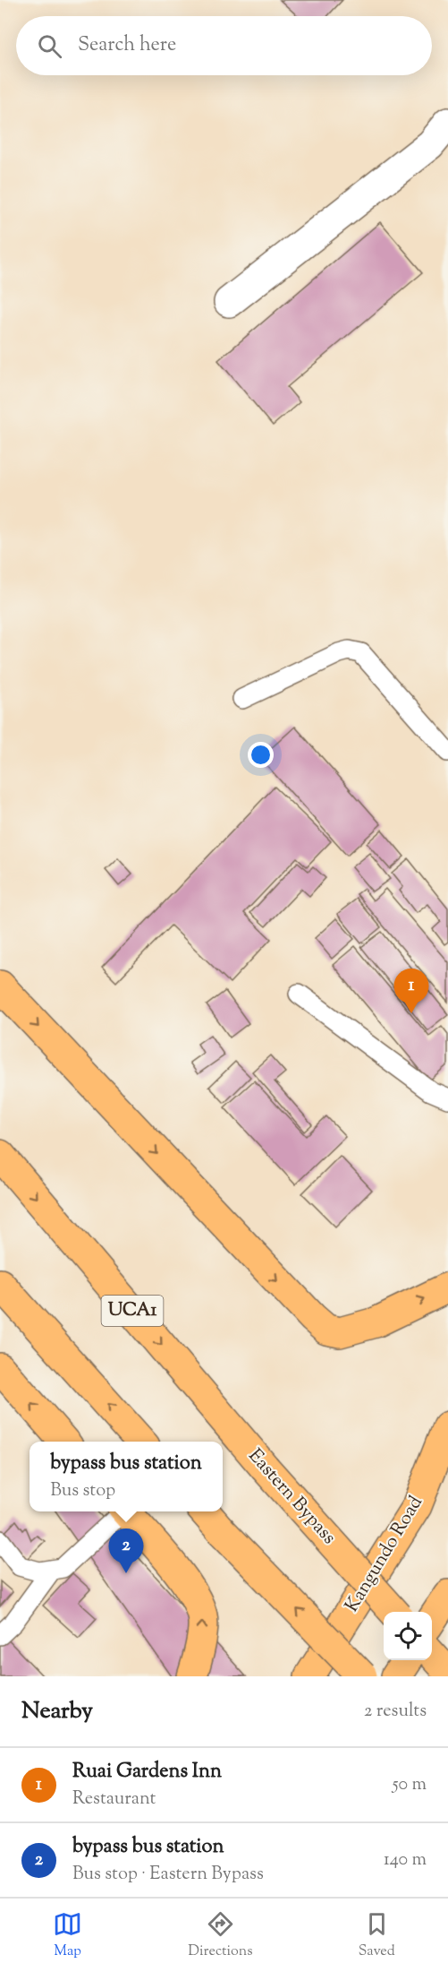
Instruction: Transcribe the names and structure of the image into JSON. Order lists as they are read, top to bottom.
{
  "streets": {
    "main road": ["UCA1", "Eastern Bypass", "Kangundo Road"]
  },
  "page": {
    "search": "Search here",
    "pins": ["1", "2"],
    "popup": ["bypass bus station", "Bus stop"],
    "heading": ["Nearby", "2 results"],
    "list": [
      {
        "mark": "1",
        "name": "Ruai Gardens Inn",
        "note": "Restaurant",
        "value": "50 m"
      },
      {
        "mark": "2",
        "name": "bypass bus station",
        "note": "Bus stop · Eastern Bypass",
        "value": "140 m"
      }
    ],
    "nav": ["Map", "Directions", "Saved"]
  }
}
